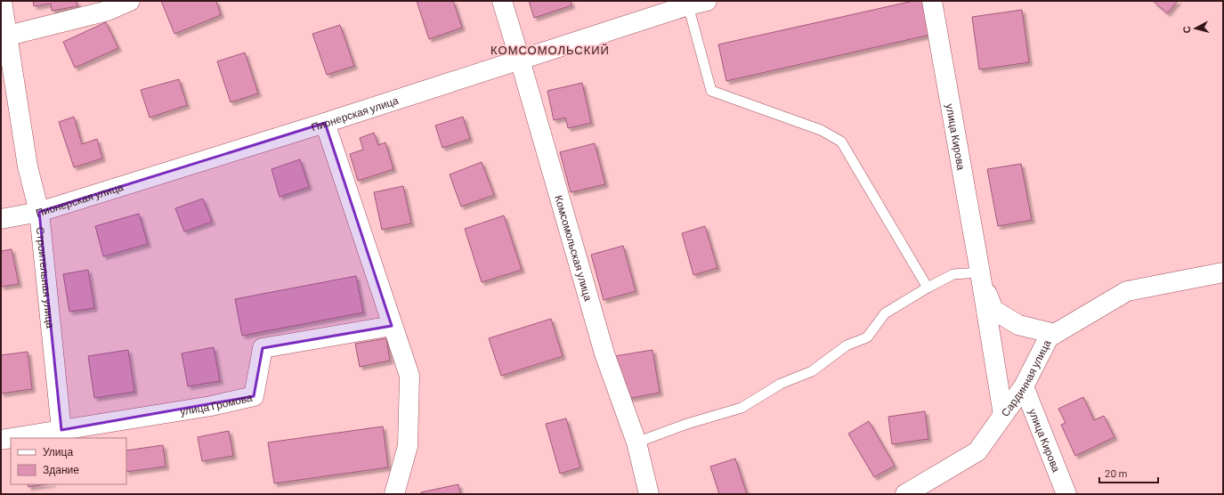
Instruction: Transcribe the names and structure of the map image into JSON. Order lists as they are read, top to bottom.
{
  "streets": {
    "street": [
      "Пионерская улица",
      "улица Кирова",
      "Комсомольская улица",
      "Строительная улица",
      "Сардинная улица",
      "улица Громова"
    ]
  },
  "crossings": [
    ["Пионерская улица", "Комсомольская улица"],
    ["Пионерская улица", "Строительная улица"],
    ["улица Кирова", "Сардинная улица"],
    ["Строительная улица", "улица Громова"]
  ],
  "districts": ["КОМСОМОЛЬСКИЙ"],
  "legend": ["Улица", "Здание"],
  "scale_bar": "20 m",
  "north": "left"
}
